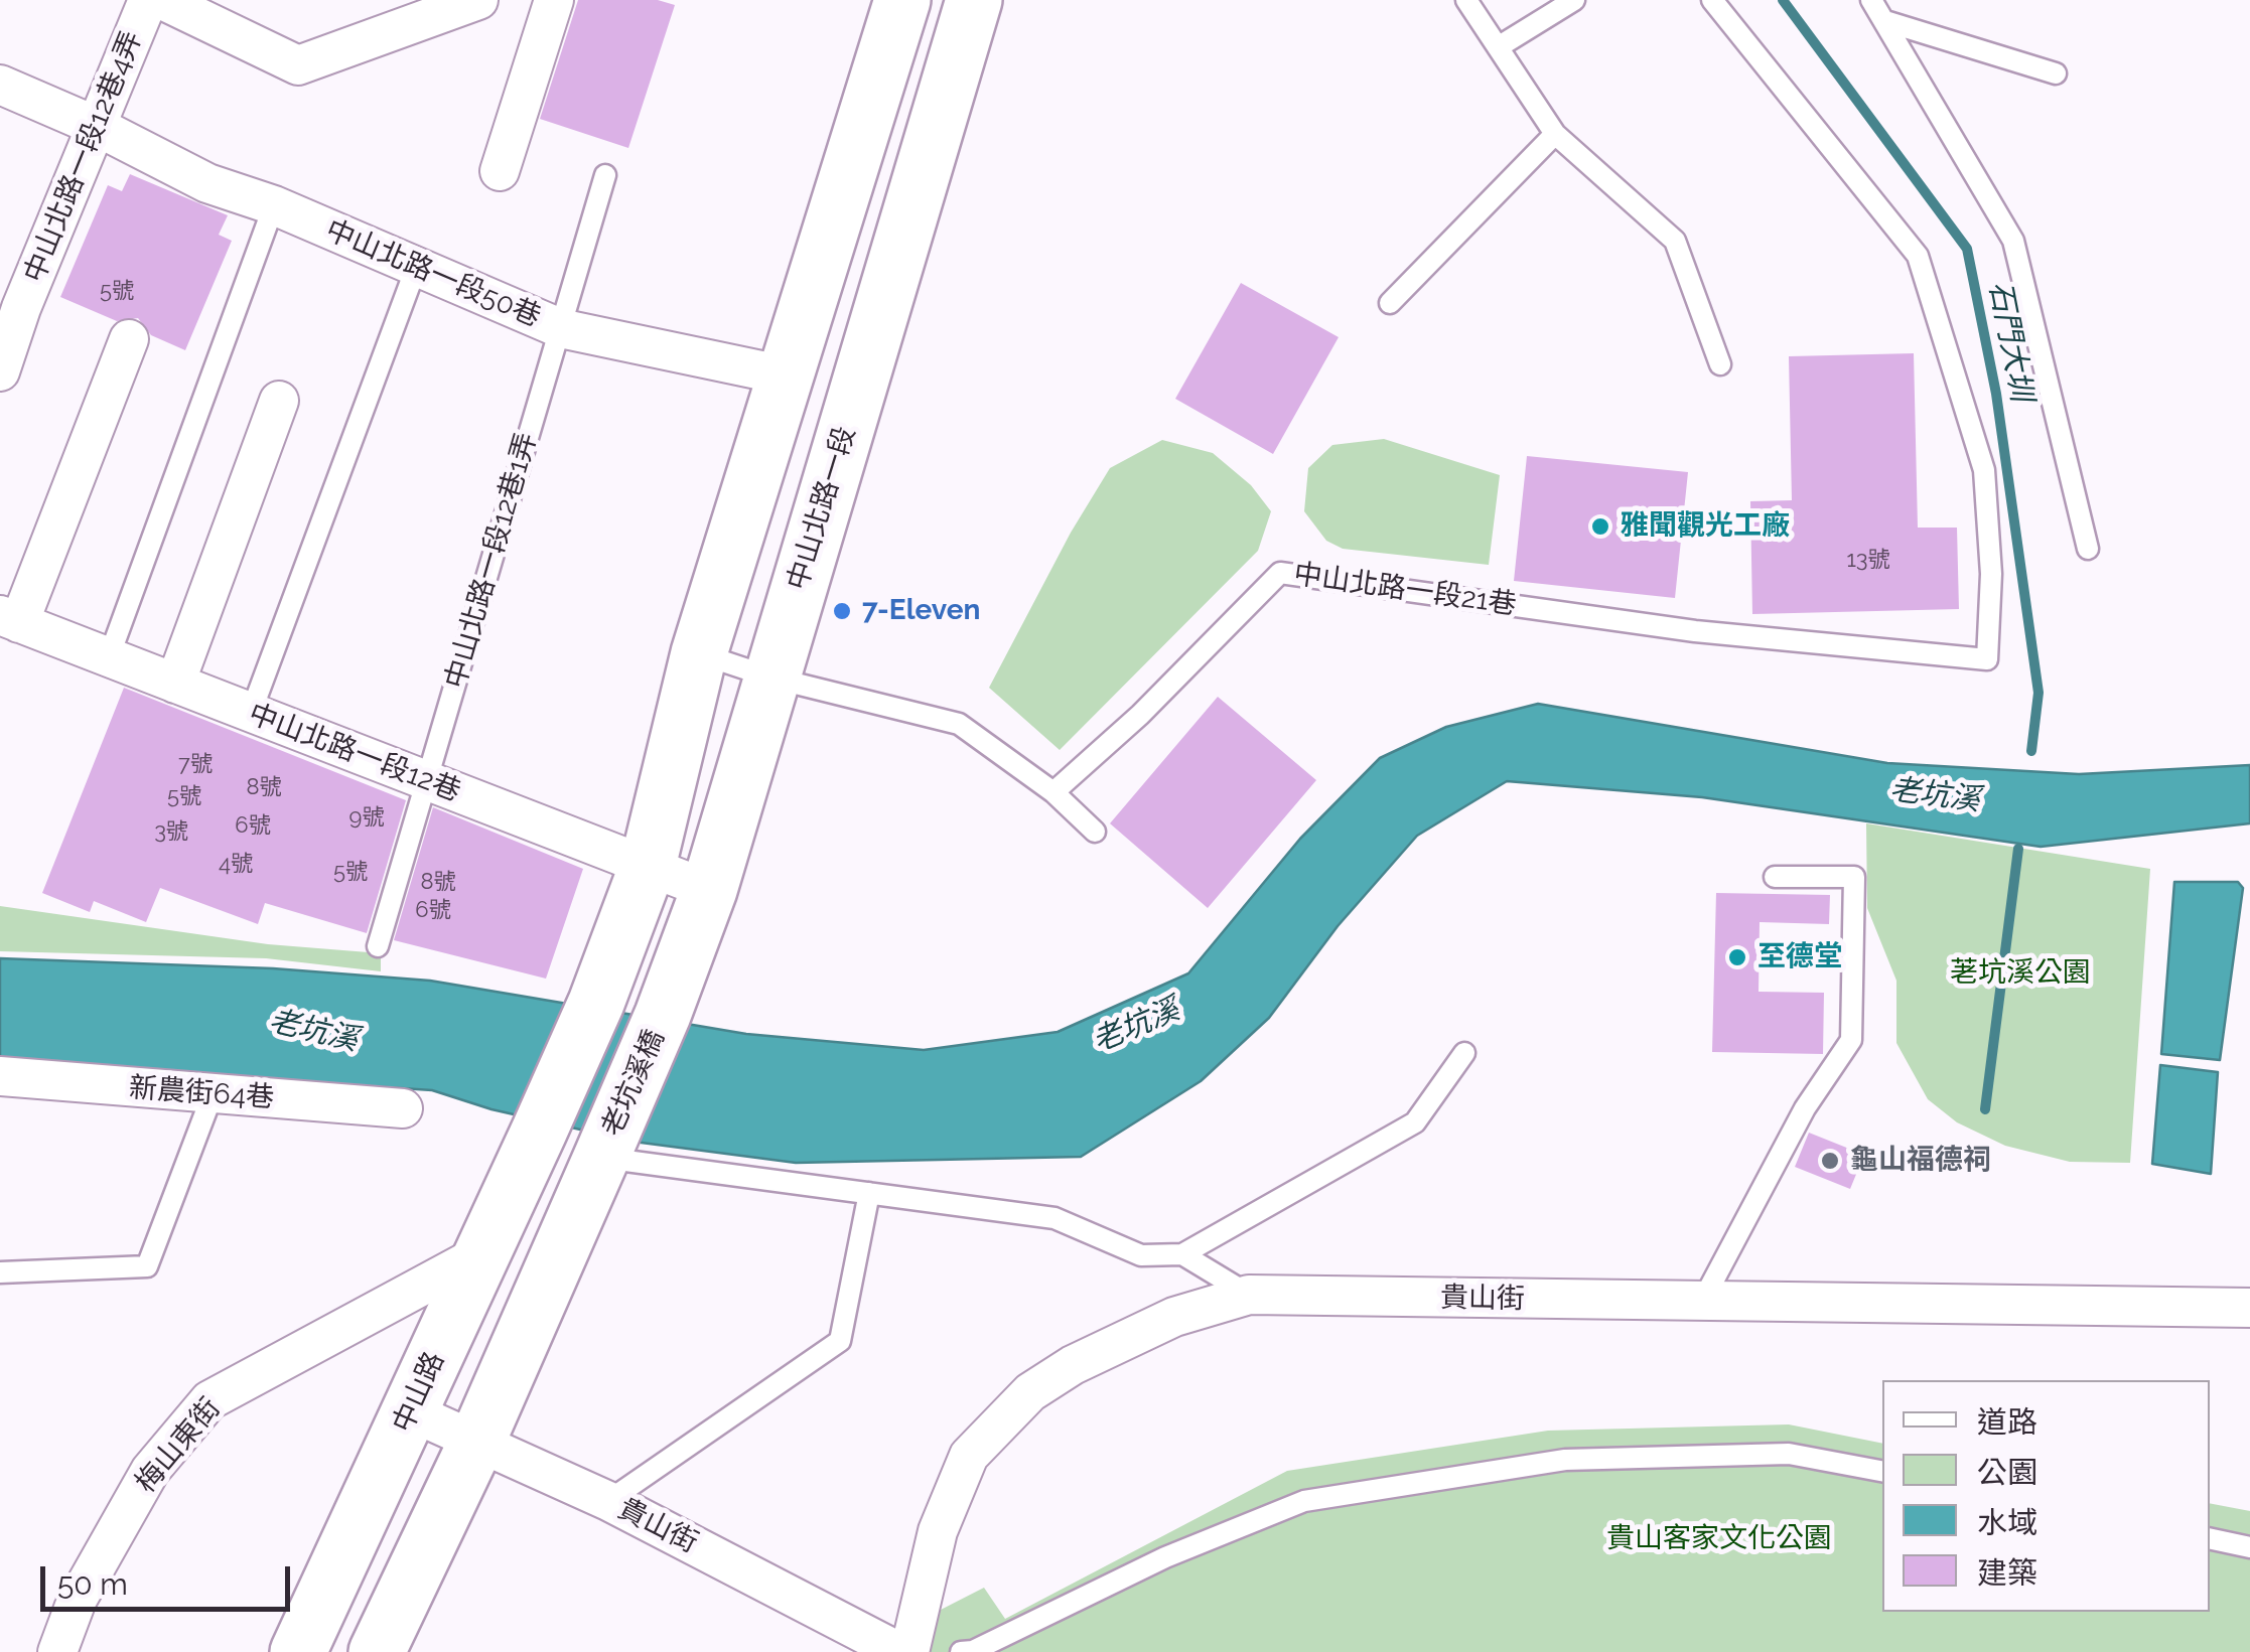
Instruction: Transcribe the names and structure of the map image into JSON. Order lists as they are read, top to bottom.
{
  "streets": {
    "main road": ["中山北路一段", "老坑溪橋", "中山路"],
    "street": [
      "中山北路一段12巷4弄",
      "中山北路一段50巷",
      "中山北路一段12巷",
      "新農街64巷",
      "貴山街",
      "梅山東街"
    ],
    "lane": ["中山北路一段12巷1弄", "中山北路一段21巷"]
  },
  "crossings": [
    ["中山北路一段12巷4弄", "中山北路一段50巷"],
    ["中山北路一段50巷", "中山北路一段12巷1弄"],
    ["中山北路一段", "中山北路一段12巷"],
    ["中山北路一段", "老坑溪橋"],
    ["中山北路一段12巷1弄", "中山北路一段12巷"],
    ["中山北路一段12巷", "中山路"],
    ["貴山街", "中山路"],
    ["中山路", "梅山東街"]
  ],
  "water": ["石門大圳", "老坑溪"],
  "parks": ["荖坑溪公園", "貴山客家文化公園"],
  "places": [
    "雅聞觀光工廠",
    "7-Eleven",
    "至德堂",
    "龜山福德祠"
  ],
  "house_numbers": [
    "5號",
    "13號",
    "7號",
    "8號",
    "5號",
    "9號",
    "6號",
    "3號",
    "4號",
    "5號",
    "8號",
    "6號"
  ],
  "legend": [
    "道路",
    "公園",
    "水域",
    "建築"
  ],
  "scale_bar": "50 m"
}
